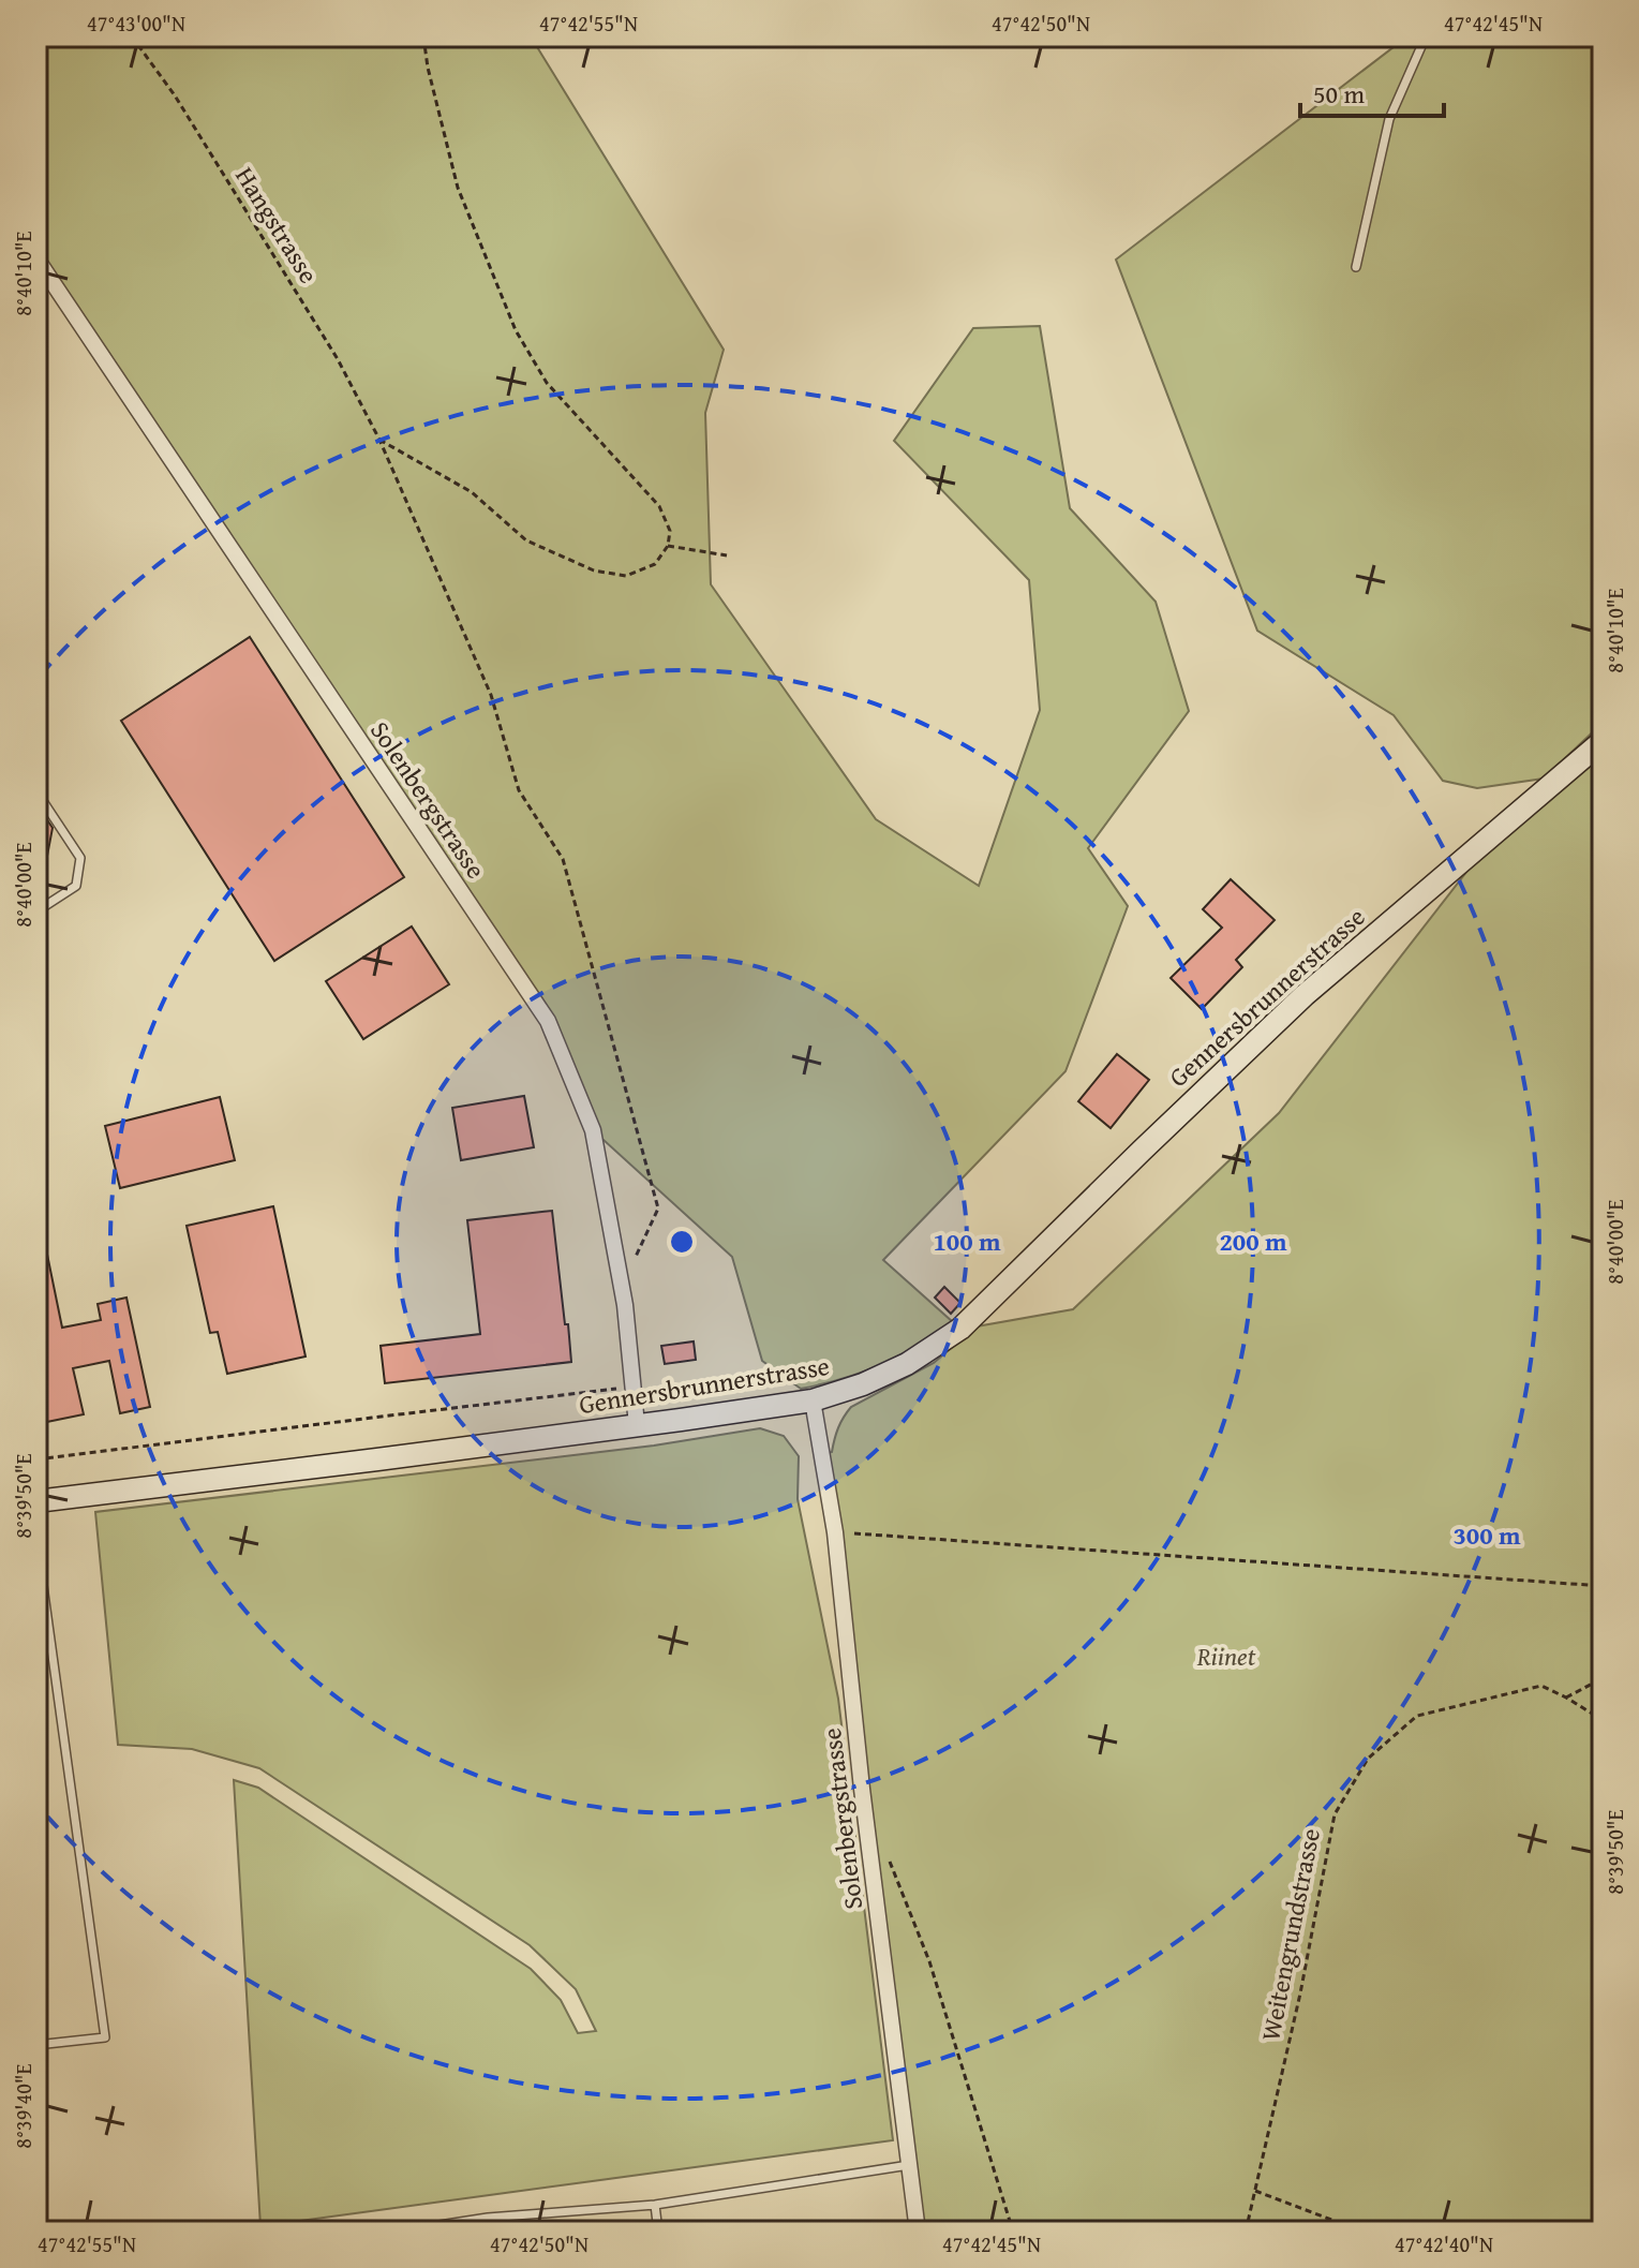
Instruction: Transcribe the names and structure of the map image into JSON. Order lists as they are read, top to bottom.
{
  "streets": {
    "street": ["Solenbergstrasse", "Gennersbrunnerstrasse"],
    "path": ["Hangstrasse", "Weitengrundstrasse"]
  },
  "crossings": [
    ["Hangstrasse", "Solenbergstrasse"],
    ["Solenbergstrasse", "Gennersbrunnerstrasse"]
  ],
  "parks": ["Riinet"],
  "scale_bar": "50 m",
  "coordinates": [
    "47°43'00\"N",
    "47°42'55\"N",
    "47°42'50\"N",
    "47°42'45\"N",
    "8°40'10\"E",
    "8°40'00\"E",
    "8°39'50\"E",
    "8°39'40\"E",
    "47°42'40\"N"
  ],
  "rings": ["100 m", "200 m", "300 m"]
}
